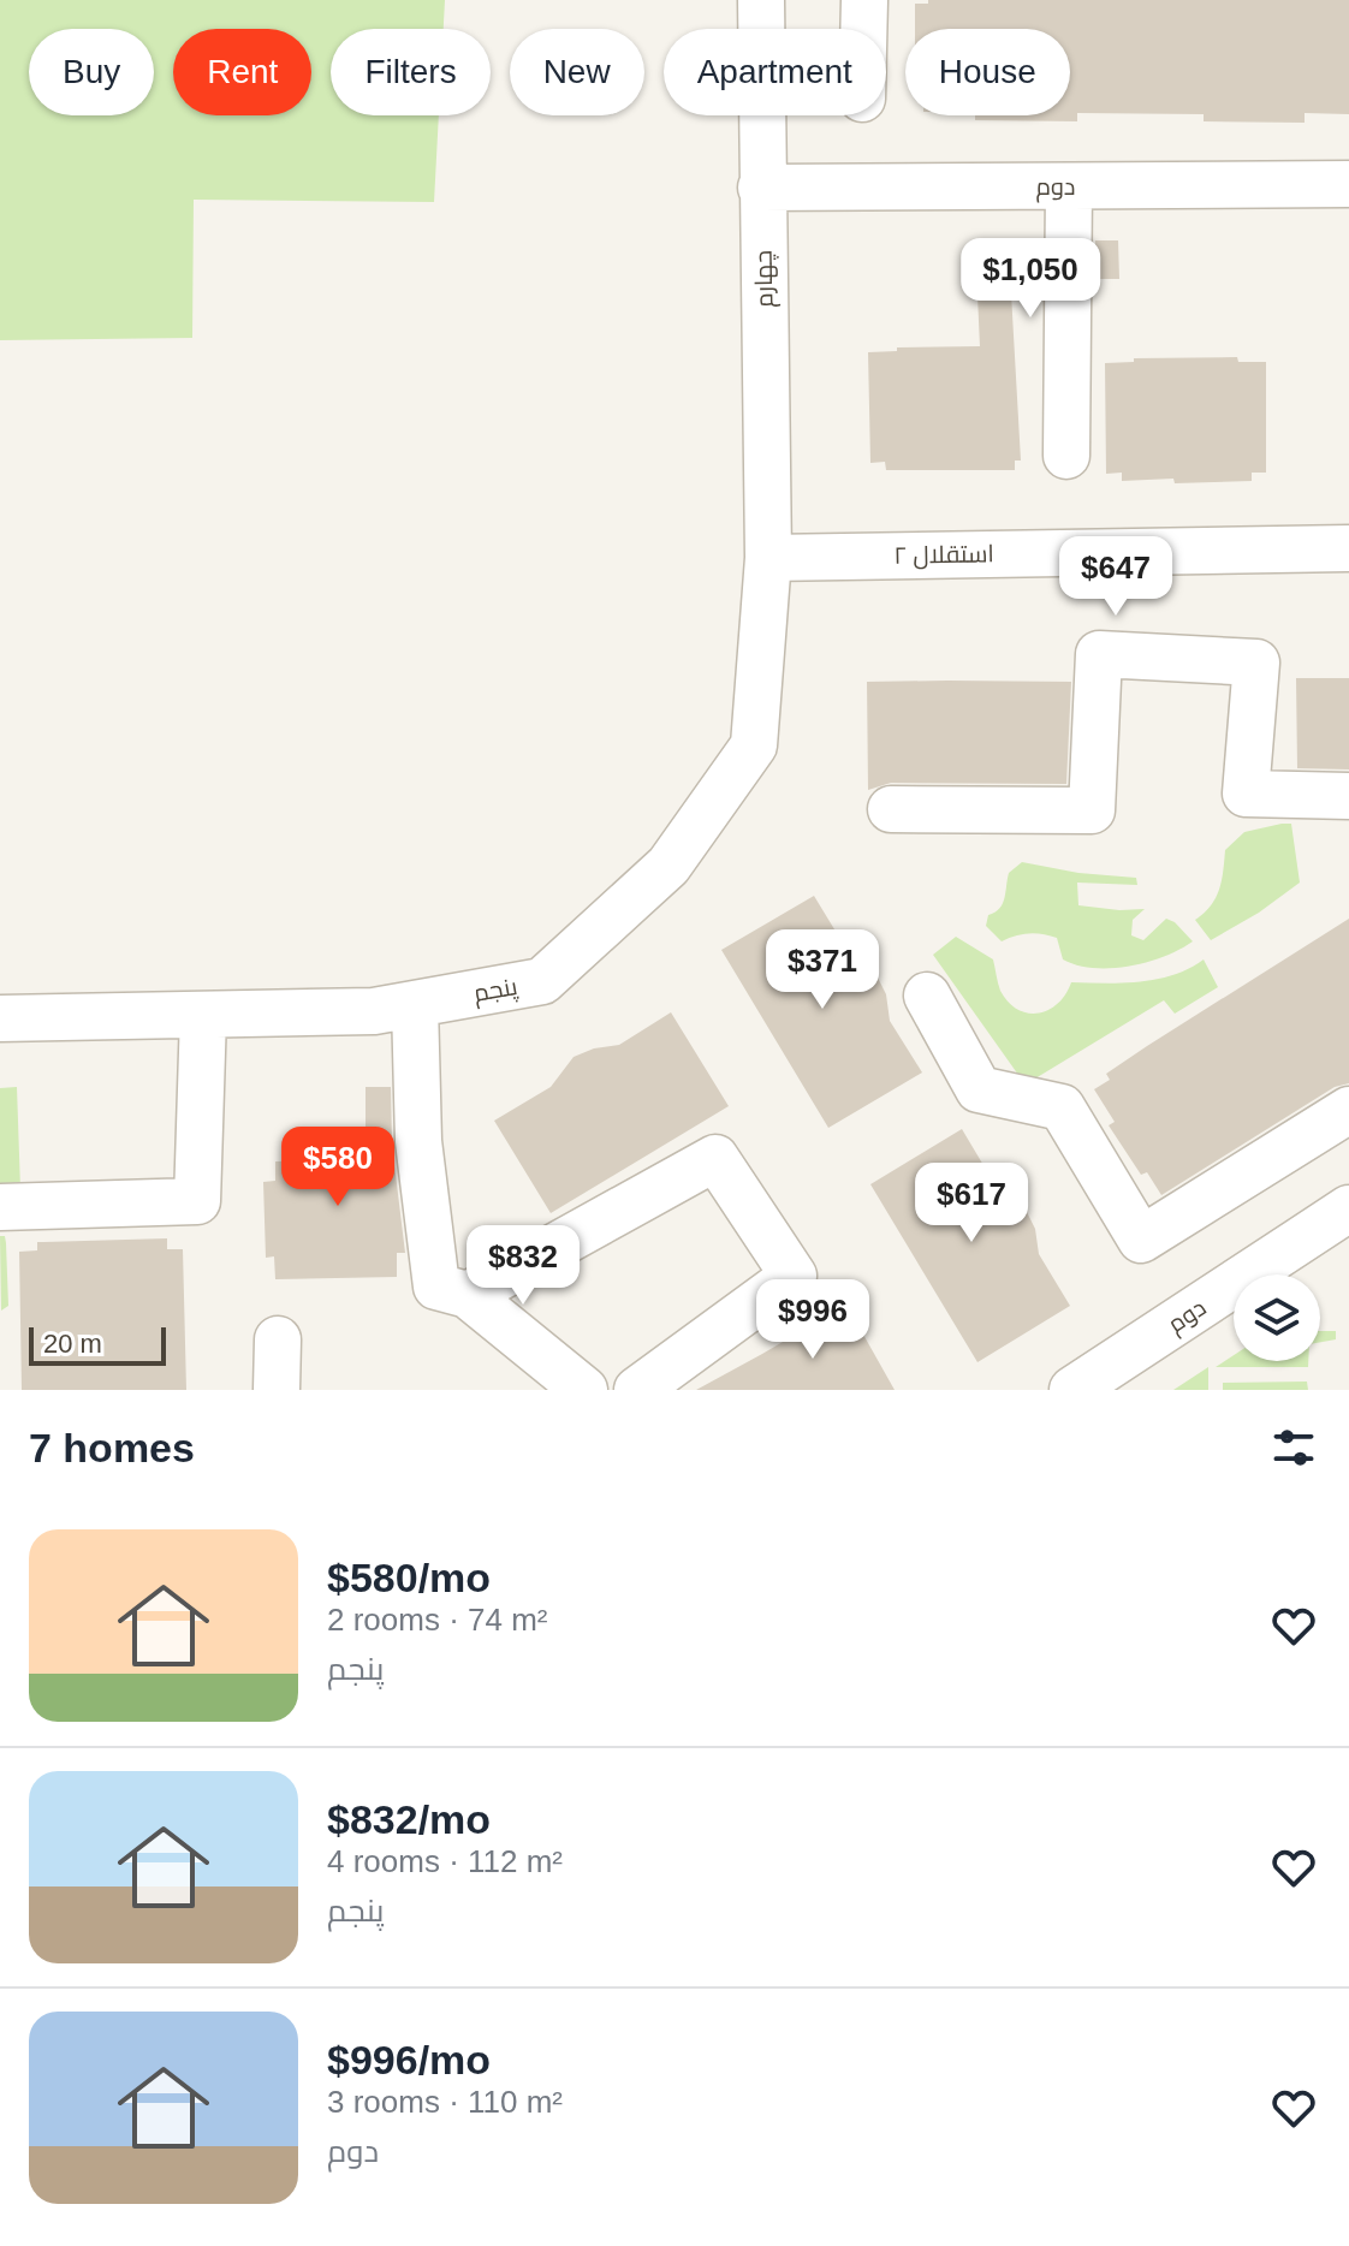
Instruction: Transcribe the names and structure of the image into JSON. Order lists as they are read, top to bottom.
{
  "streets": {
    "street": [
      "دوم",
      "چهارم",
      "استقلال ۲",
      "پنجم"
    ]
  },
  "crossings": [
    ["دوم", "چهارم"],
    ["چهارم", "استقلال ۲"],
    ["چهارم", "پنجم"],
    ["استقلال ۲", "پنجم"]
  ],
  "scale_bar": "20 m",
  "page": {
    "chip": [
      "Buy",
      "Rent",
      "Filters",
      "New",
      "Apartment",
      "House"
    ],
    "price": [
      "$1,050",
      "$647",
      "$371",
      "$580",
      "$617",
      "$832",
      "$996"
    ],
    "scale": "20 m",
    "heading": "7 homes",
    "list": [
      {
        "name": "$580/mo",
        "note": "2 rooms · 74 m² · پنجم"
      },
      {
        "name": "$832/mo",
        "note": "4 rooms · 112 m² · پنجم"
      },
      {
        "name": "$996/mo",
        "note": "3 rooms · 110 m² · دوم"
      }
    ]
  }
}
